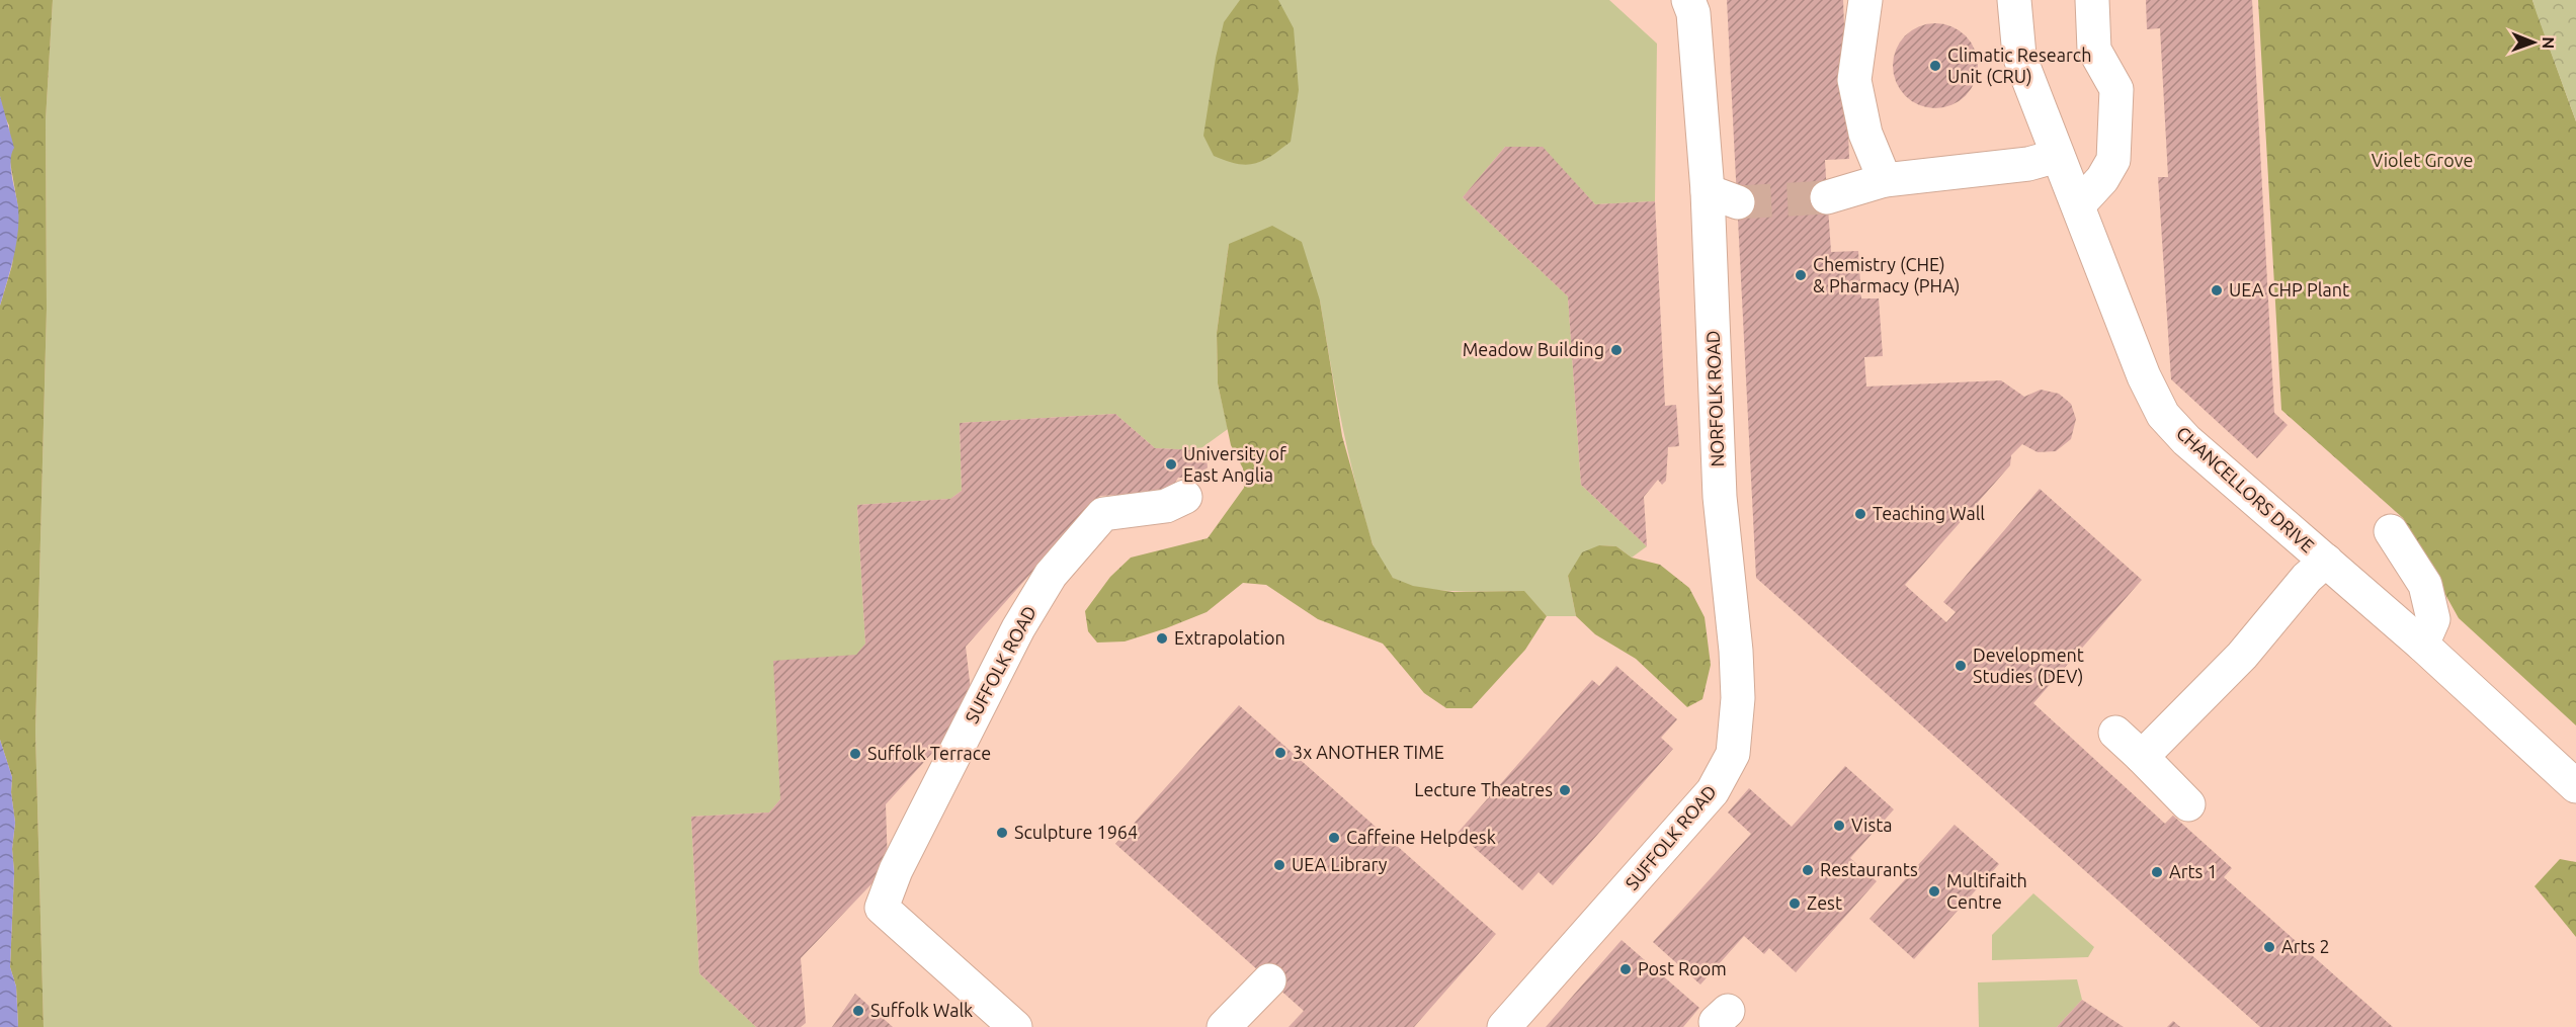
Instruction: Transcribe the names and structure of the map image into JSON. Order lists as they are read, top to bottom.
{
  "streets": {
    "lane": ["NORFOLK ROAD", "CHANCELLORS DRIVE", "SUFFOLK ROAD"]
  },
  "crossings": [
    ["NORFOLK ROAD", "SUFFOLK ROAD"]
  ],
  "parks": ["Violet Grove"],
  "places": [
    "Climatic Research Unit (CRU)",
    "Chemistry (CHE) & Pharmacy (PHA)",
    "UEA CHP Plant",
    "Meadow Building",
    "University of East Anglia",
    "Teaching Wall",
    "Extrapolation",
    "Development Studies (DEV)",
    "3x ANOTHER TIME",
    "Suffolk Terrace",
    "Lecture Theatres",
    "Vista",
    "Sculpture 1964",
    "Caffeine Helpdesk",
    "UEA Library",
    "Restaurants",
    "Arts 1",
    "Multifaith Centre",
    "Zest",
    "Arts 2",
    "Post Room",
    "Suffolk Walk"
  ],
  "north": "right"
}
